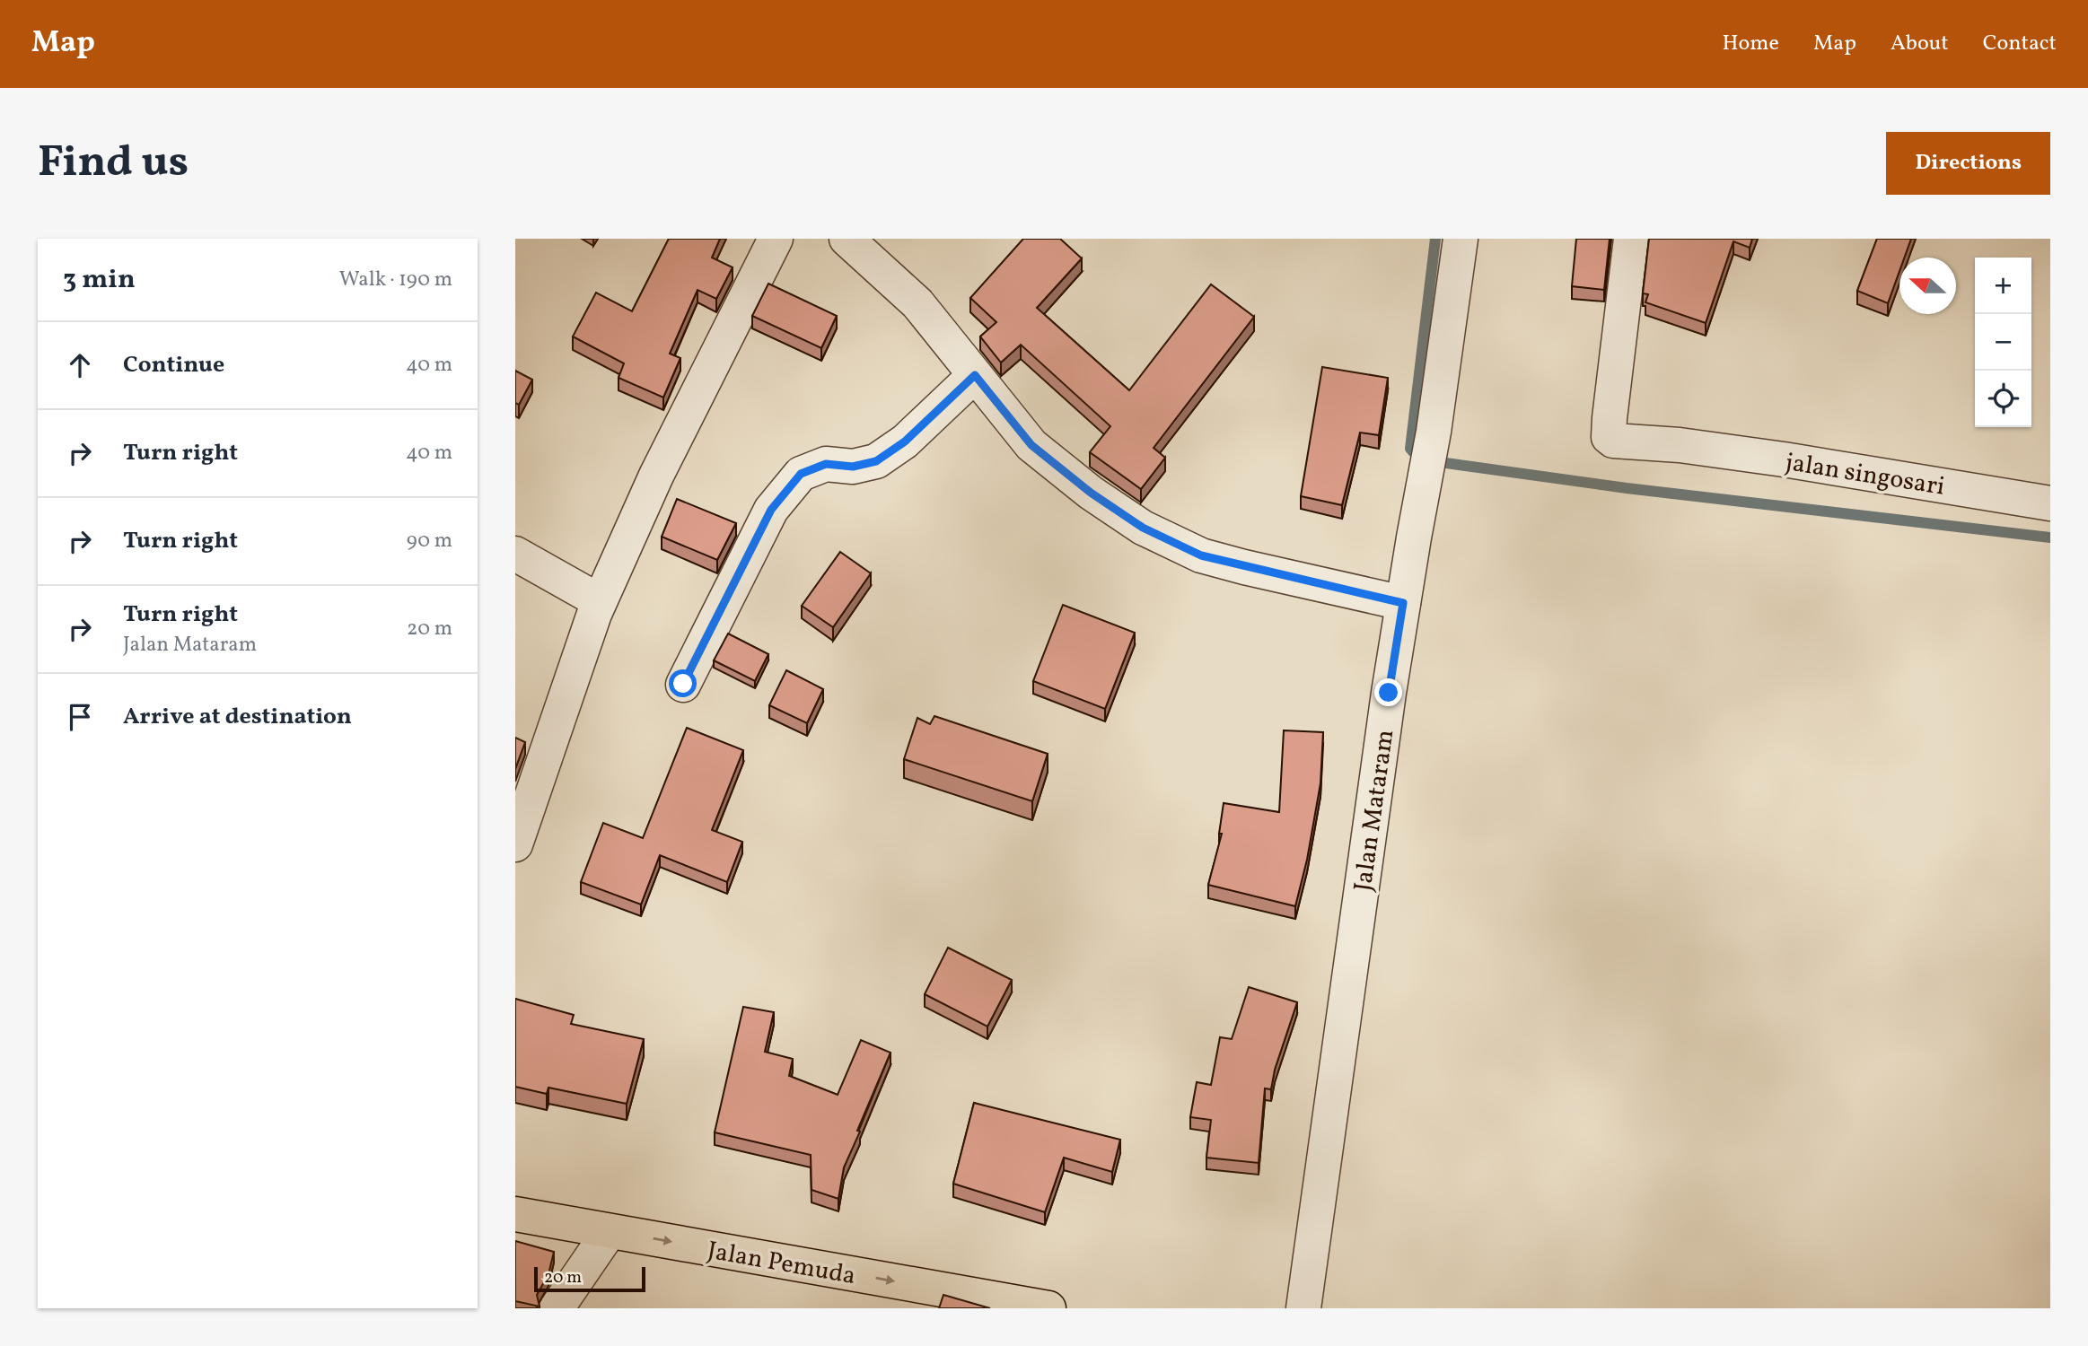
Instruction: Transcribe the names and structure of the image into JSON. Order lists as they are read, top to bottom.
{
  "streets": {
    "main road": ["Jalan Pemuda"],
    "street": ["jalan singosari", "Jalan Mataram"]
  },
  "one_way": ["Jalan Pemuda"],
  "scale_bar": "20 m",
  "north": "left",
  "page": {
    "header": "Map",
    "nav": [
      "Home",
      "Map",
      "About",
      "Contact"
    ],
    "buttons": "Directions",
    "title": "Find us",
    "heading": ["3 min", "Walk · 190 m"],
    "map_buttons": ["+", "−"],
    "list": [
      ["Continue", "40 m"],
      ["Turn right", "40 m"],
      ["Turn right", "90 m"],
      ["Turn right", "Jalan Mataram", "20 m"],
      "Arrive at destination"
    ],
    "scale": "20 m"
  }
}
